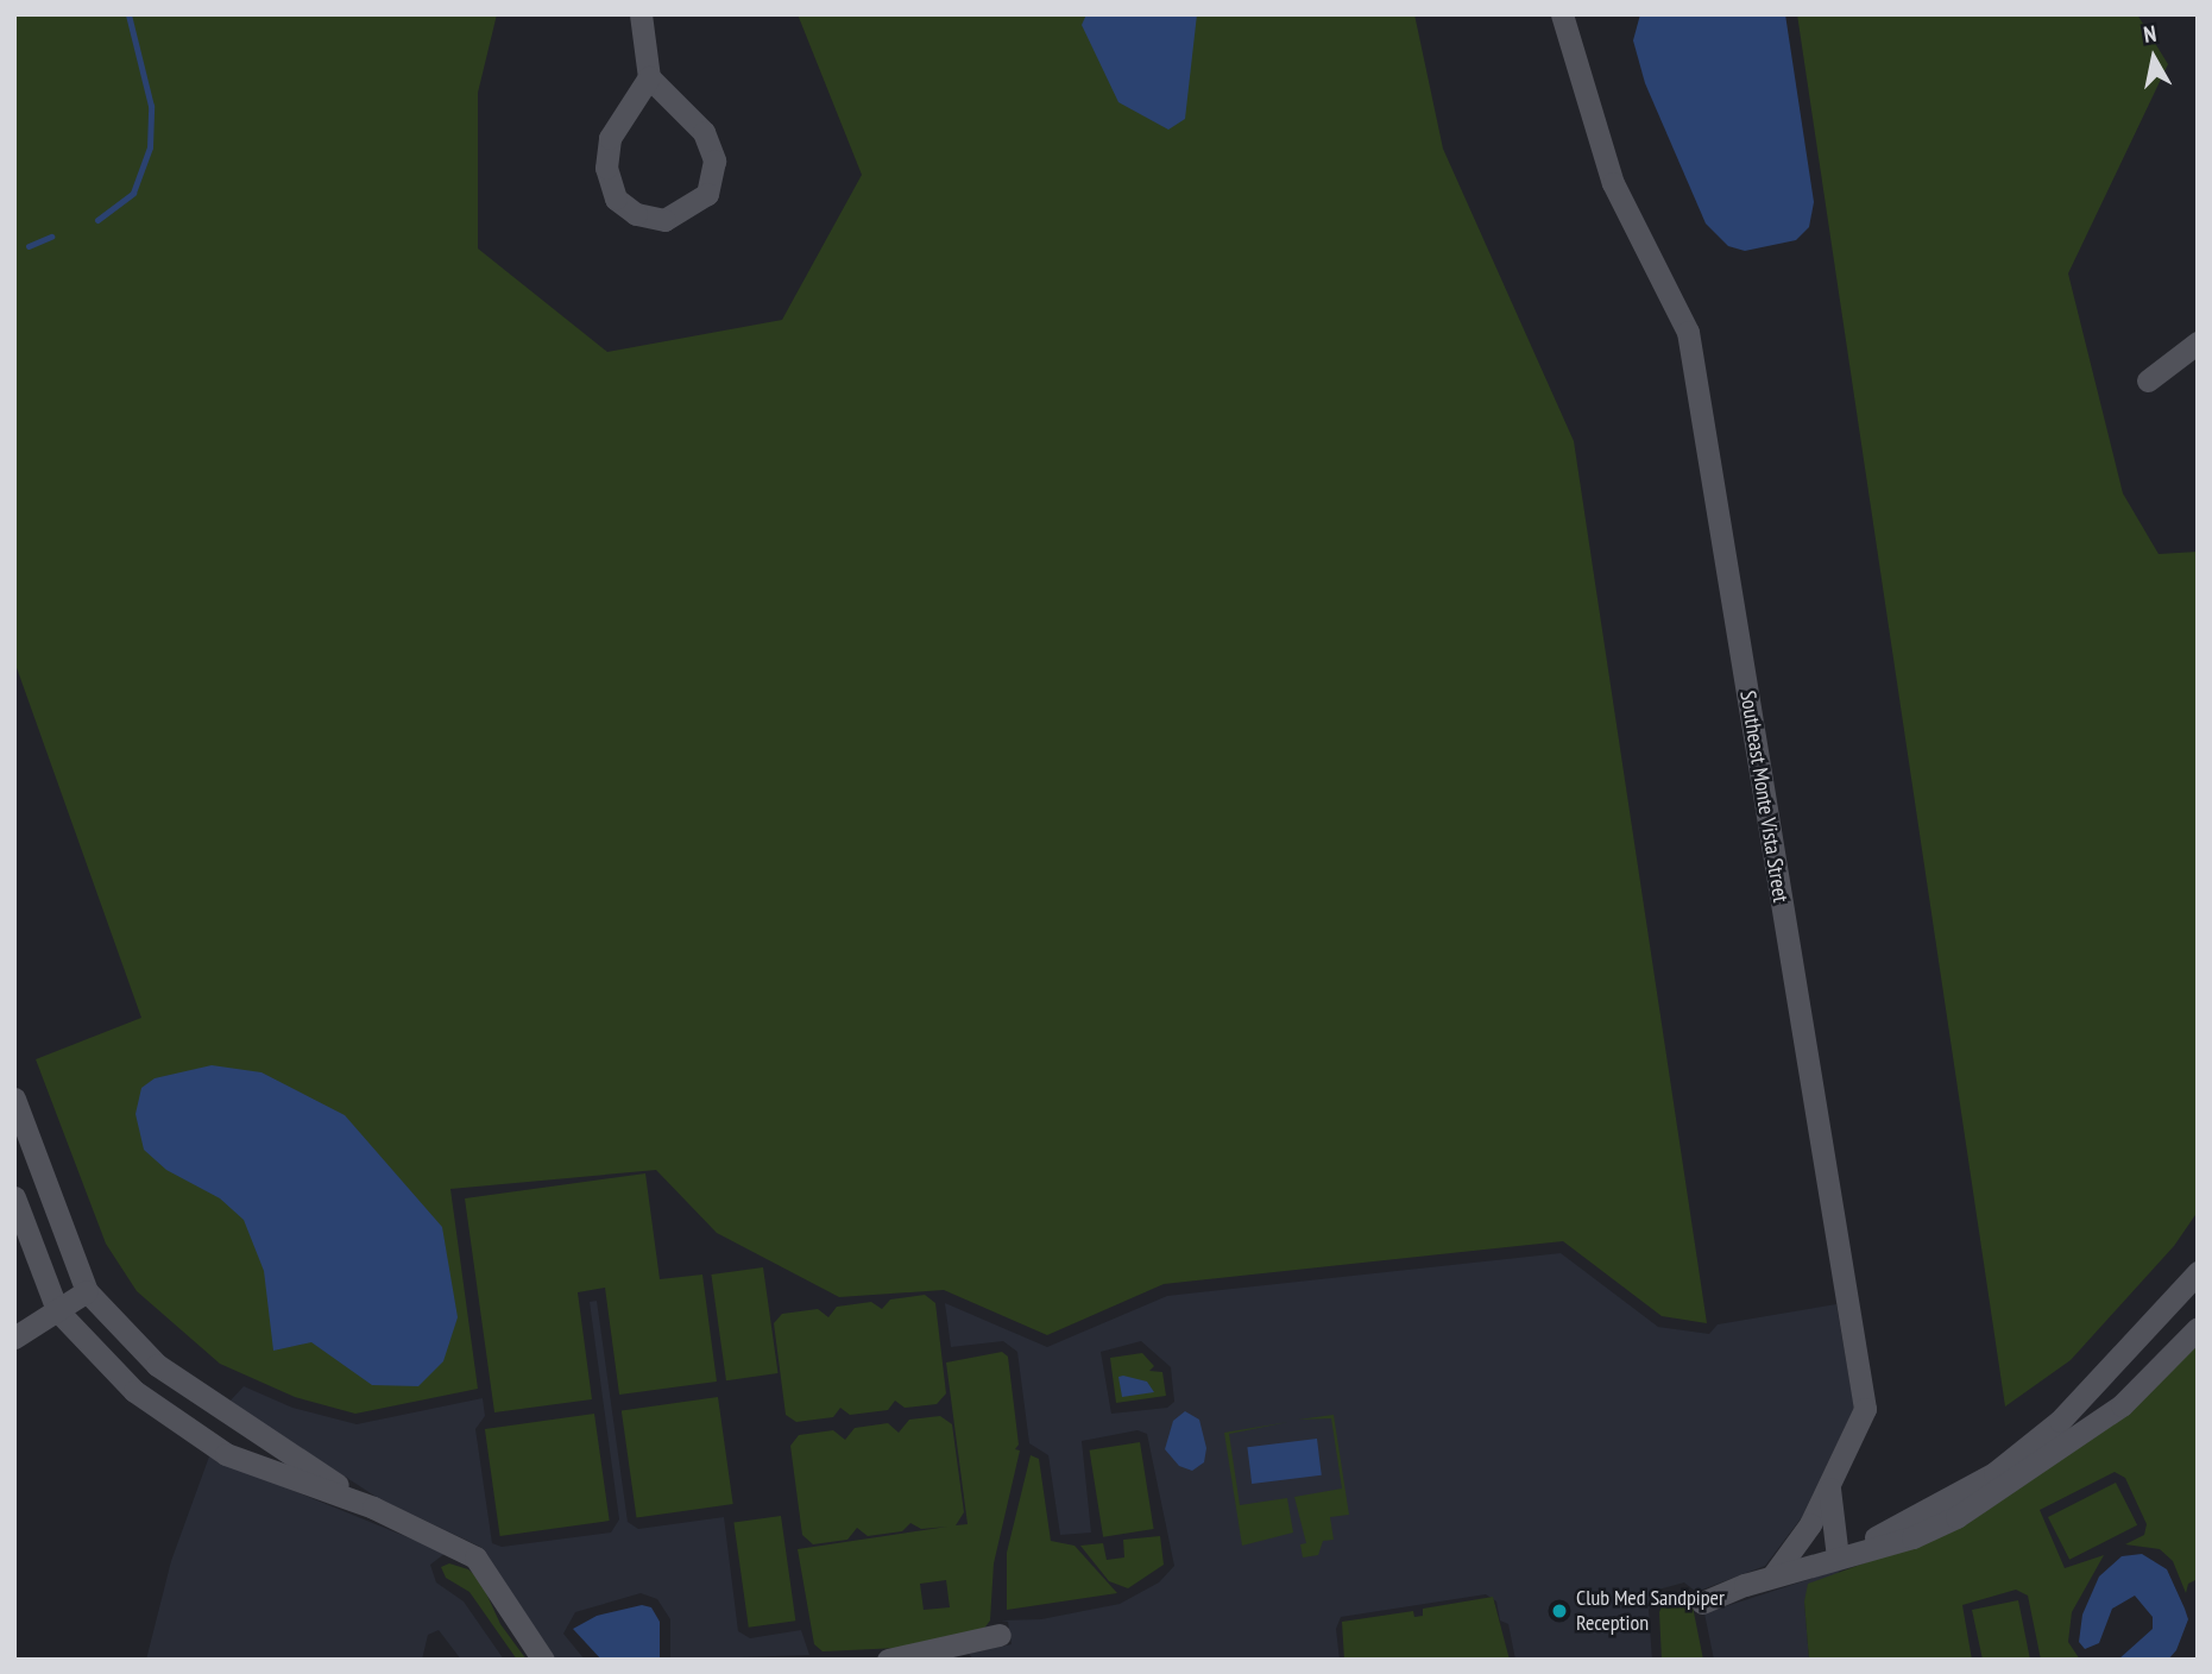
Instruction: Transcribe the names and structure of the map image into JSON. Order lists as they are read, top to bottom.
{
  "streets": {
    "street": ["Southeast Monte Vista Street"]
  },
  "places": ["Club Med Sandpiper Reception"],
  "north": "top"
}
